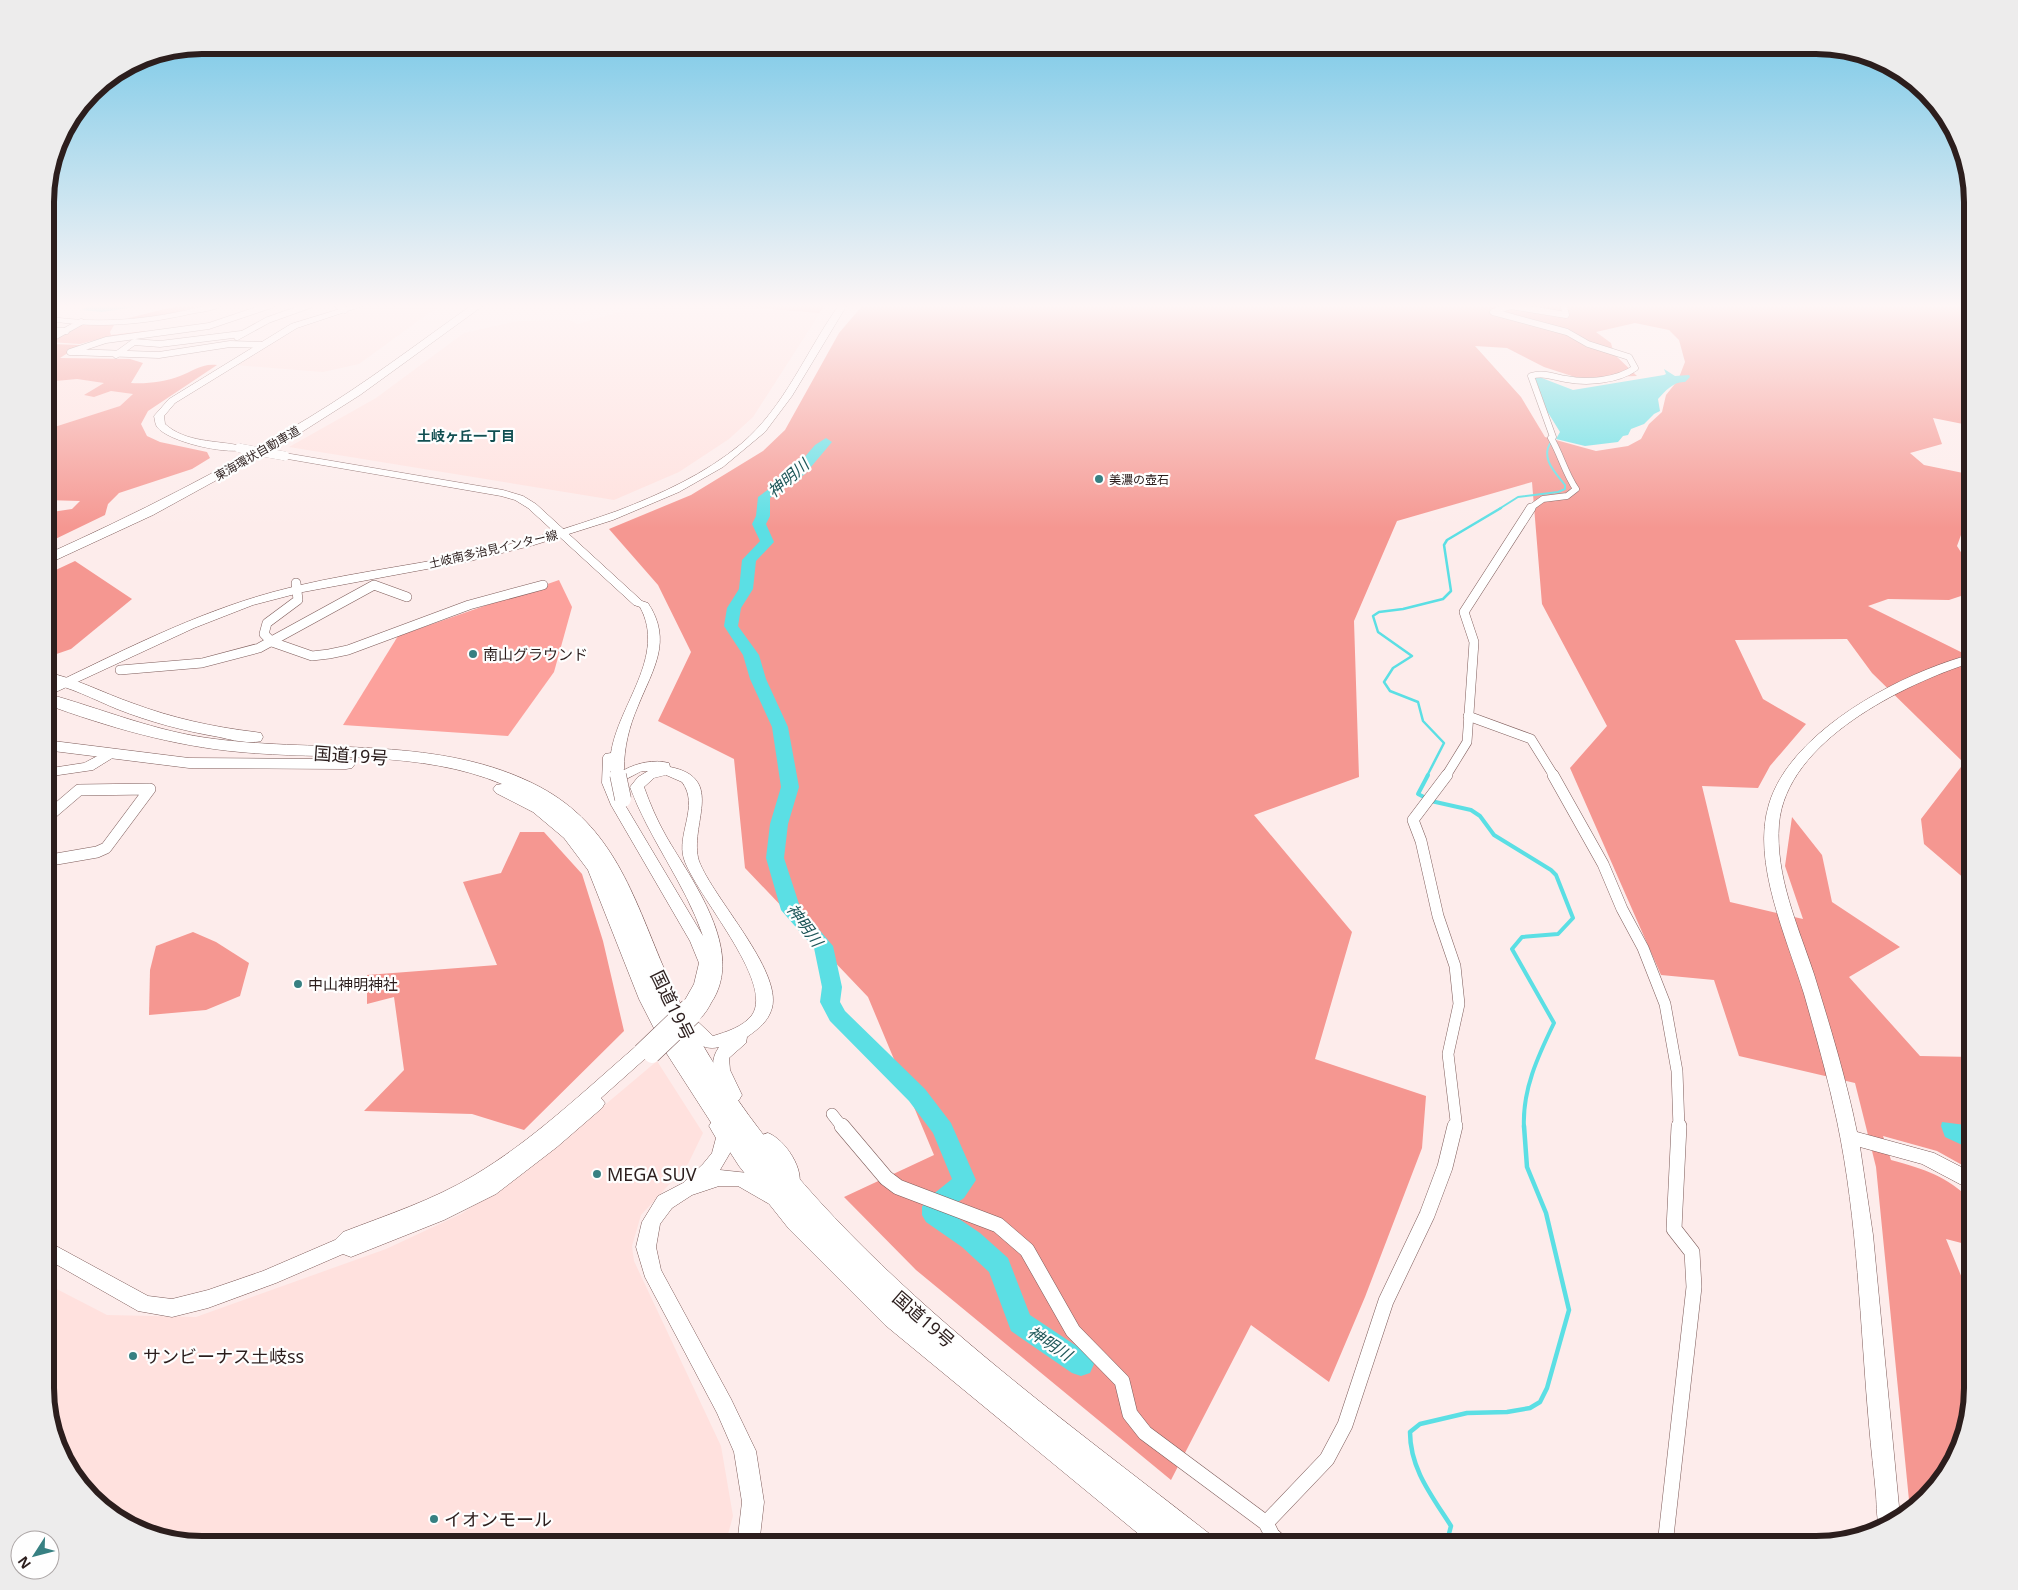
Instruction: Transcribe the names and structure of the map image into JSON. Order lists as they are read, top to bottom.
{
  "streets": {
    "highway": ["東海環状自動車道", "国道19号"],
    "main road": ["土岐南多治見インター線"]
  },
  "districts": ["土岐ヶ丘一丁目"],
  "water": ["神明川"],
  "places": [
    "美濃の壺石",
    "南山グラウンド",
    "中山神明神社",
    "MEGA SUV",
    "サンビーナス土岐ss",
    "イオンモール"
  ],
  "north": "bottom left"
}
